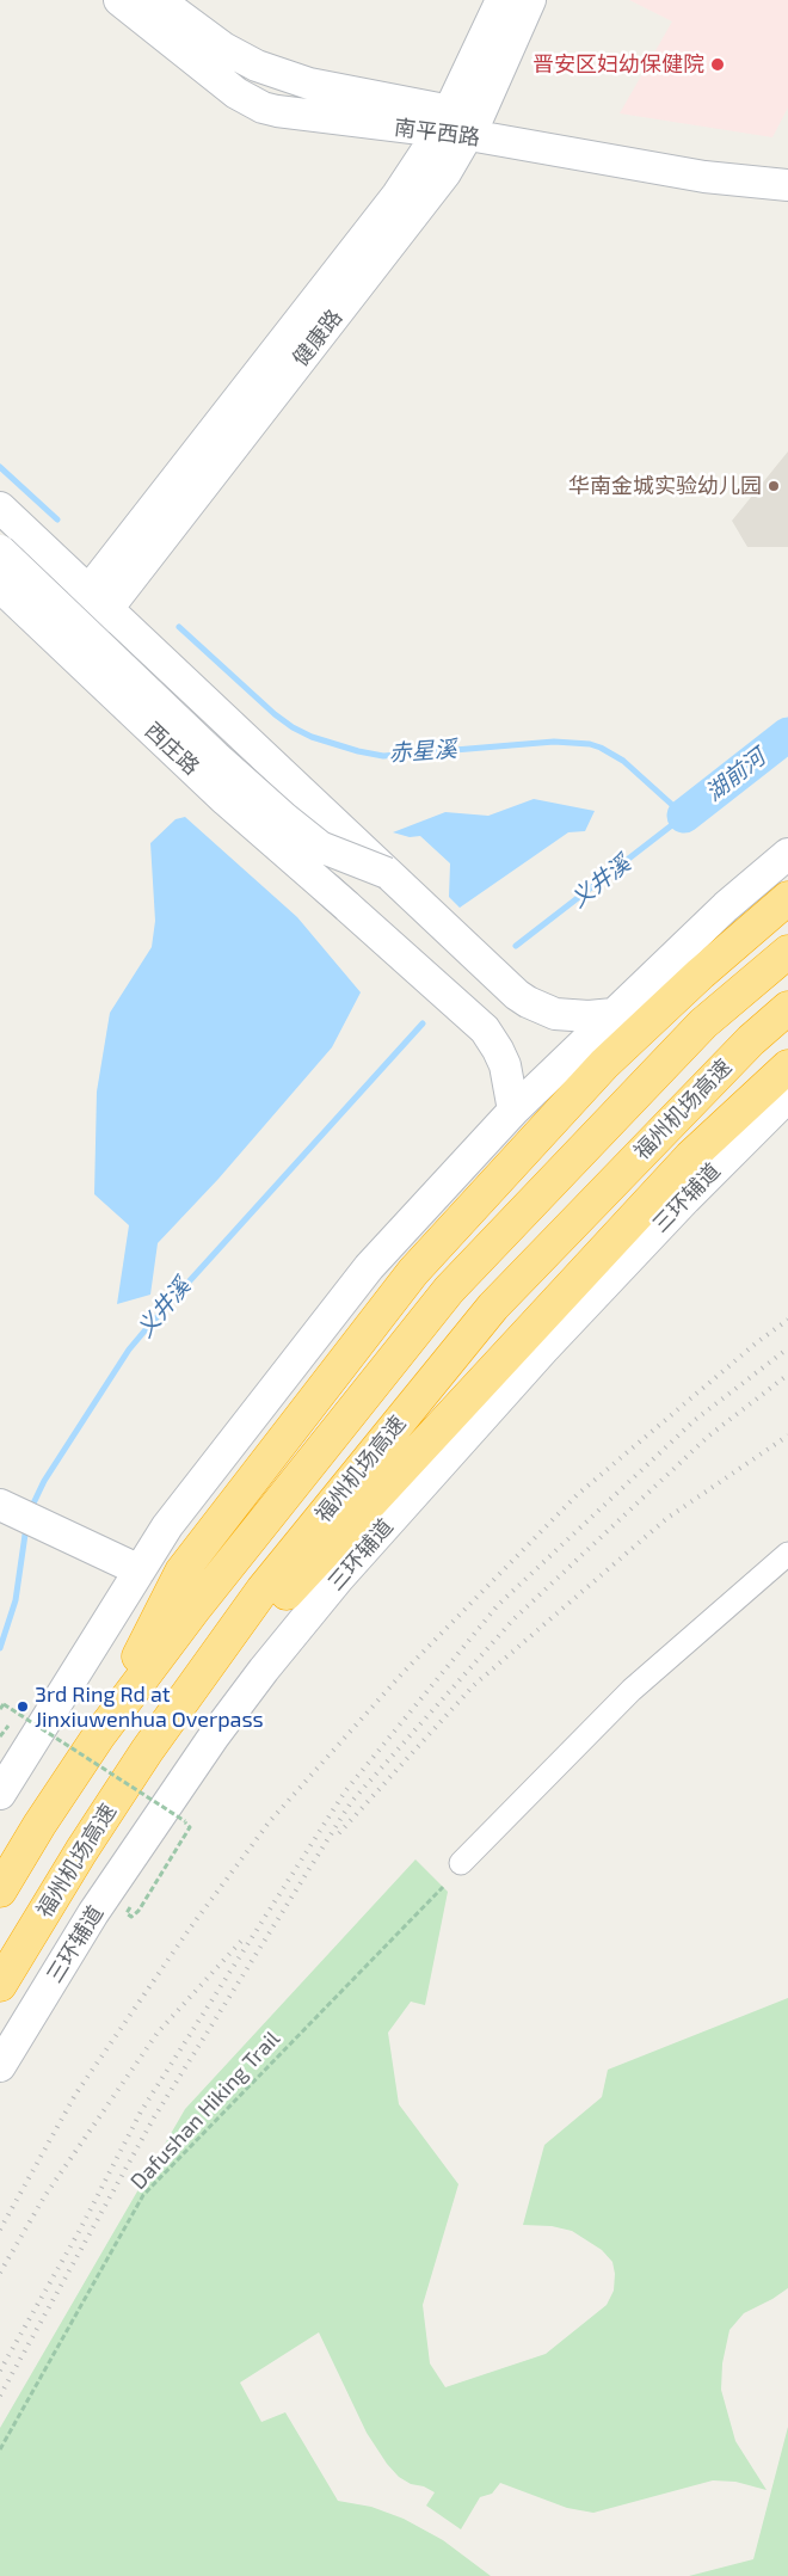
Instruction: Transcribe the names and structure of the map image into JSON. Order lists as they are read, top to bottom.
{
  "streets": {
    "highway": ["福州机场高速"],
    "main road": [
      "南平西路",
      "健康路",
      "西庄路",
      "三环辅道"
    ],
    "path": ["Dafushan Hiking Trail"]
  },
  "crossings": [
    ["南平西路", "健康路"]
  ],
  "water": ["赤星溪", "湖前河", "义井溪"],
  "places": ["晋安区妇幼保健院", "华南金城实验幼儿园", "3rd Ring Rd at Jinxiuwenhua Overpass"]
}
